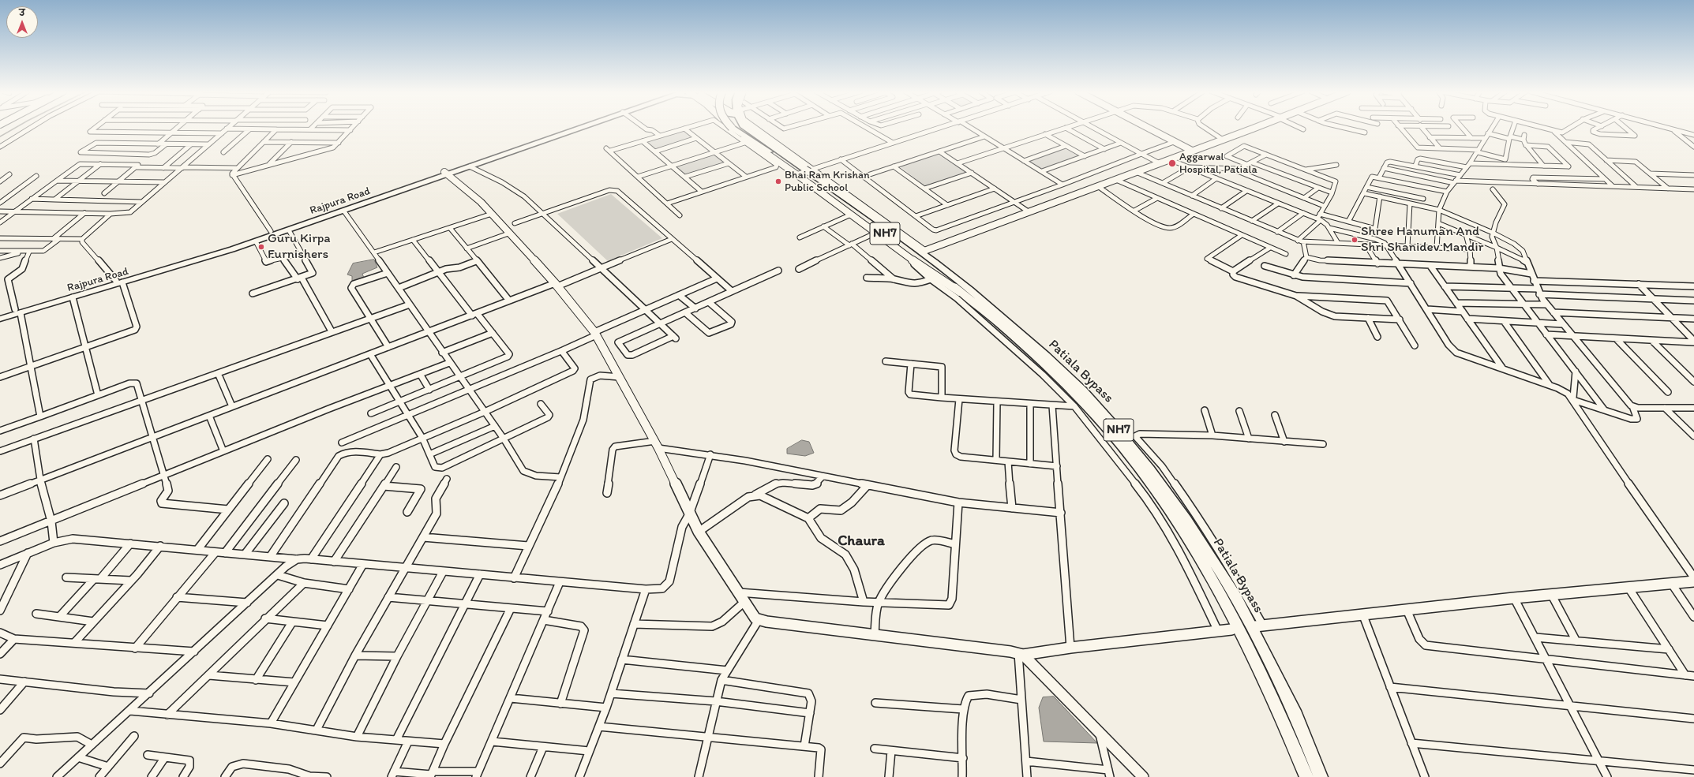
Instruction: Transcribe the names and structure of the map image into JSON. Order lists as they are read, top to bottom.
{
  "streets": {
    "highway": ["NH7", "Patiala Bypass"],
    "main road": ["Rajpura Road"]
  },
  "crossings": [
    ["NH7", "Patiala Bypass"]
  ],
  "districts": ["Chaura"],
  "places": [
    "Aggarwal Hospital, Patiala",
    "Bhai Ram Krishan Public School",
    "Shree Hanuman And Shri Shanidev Mandir",
    "Guru Kirpa Furnishers"
  ],
  "north": "top"
}
